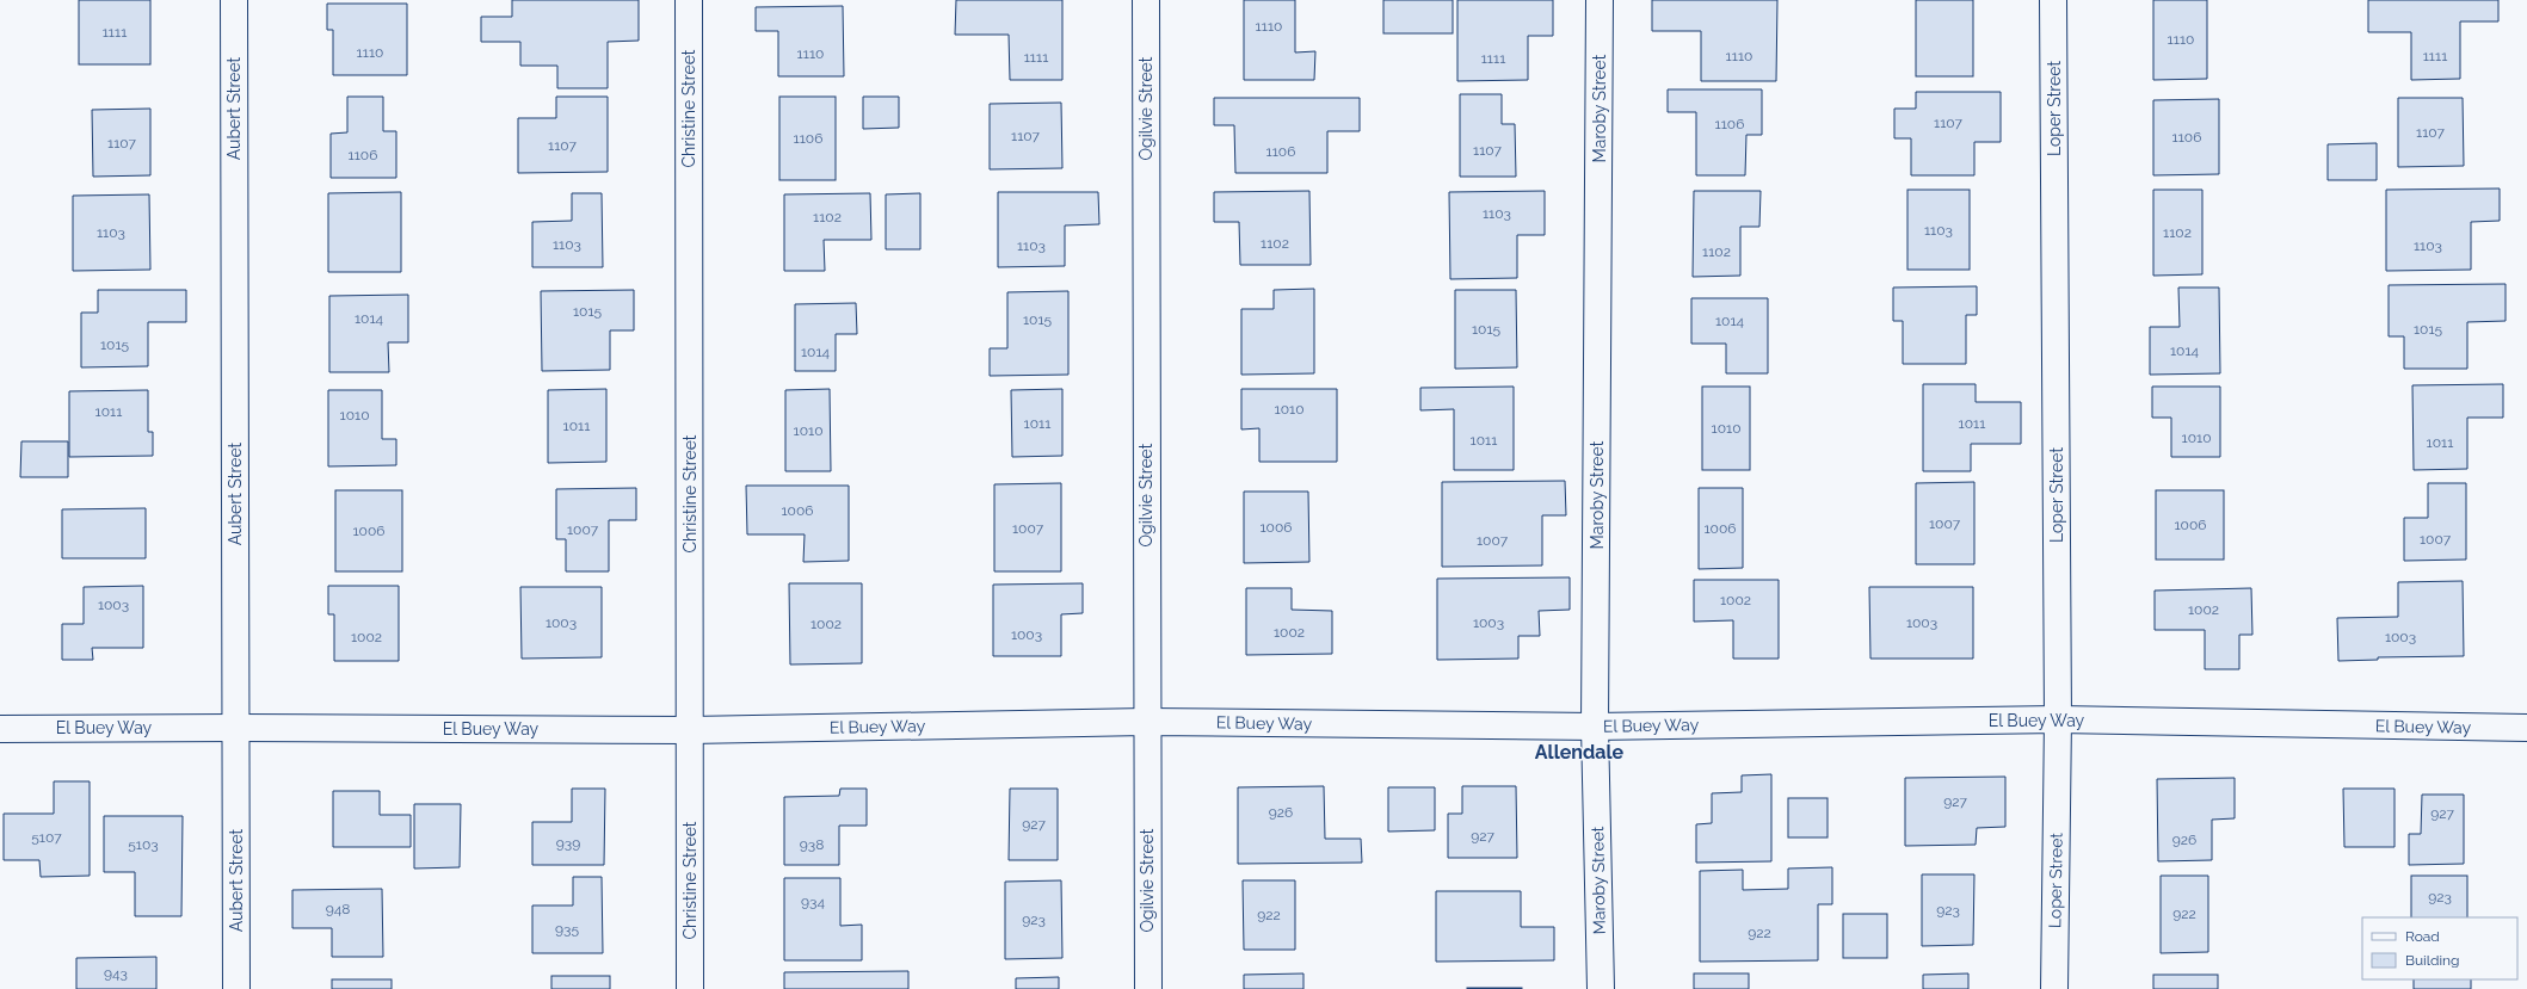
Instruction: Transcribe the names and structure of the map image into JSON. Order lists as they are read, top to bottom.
{
  "streets": {
    "street": [
      "Aubert Street",
      "Christine Street",
      "Ogilvie Street",
      "Maroby Street",
      "Loper Street",
      "El Buey Way"
    ]
  },
  "crossings": [
    ["Aubert Street", "El Buey Way"],
    ["Christine Street", "El Buey Way"],
    ["Ogilvie Street", "El Buey Way"],
    ["Maroby Street", "El Buey Way"],
    ["Loper Street", "El Buey Way"]
  ],
  "districts": ["Allendale"],
  "house_numbers": [
    "1110",
    "1111",
    "1110",
    "1110",
    "1110",
    "1110",
    "1111",
    "1111",
    "1111",
    "1107",
    "1106",
    "1107",
    "1107",
    "1106",
    "1106",
    "1107",
    "1107",
    "1107",
    "1106",
    "1106",
    "1103",
    "1102",
    "1103",
    "1103",
    "1102",
    "1102",
    "1103",
    "1103",
    "1103",
    "1102",
    "1015",
    "1014",
    "1015",
    "1014",
    "1015",
    "1015",
    "1015",
    "1014",
    "1014",
    "1010",
    "1011",
    "1010",
    "1011",
    "1011",
    "1011",
    "1010",
    "1010",
    "1010",
    "1011",
    "1011",
    "1006",
    "1007",
    "1006",
    "1006",
    "1007",
    "1006",
    "1007",
    "1006",
    "1007",
    "1007",
    "1002",
    "1003",
    "1002",
    "1003",
    "1003",
    "1003",
    "1002",
    "1002",
    "1003",
    "1002",
    "1003",
    "927",
    "926",
    "927",
    "927",
    "927",
    "5107",
    "926",
    "939",
    "5103",
    "938",
    "923",
    "934",
    "948",
    "923",
    "922",
    "922",
    "923",
    "935",
    "922",
    "943"
  ],
  "legend": ["Road", "Building"]
}
